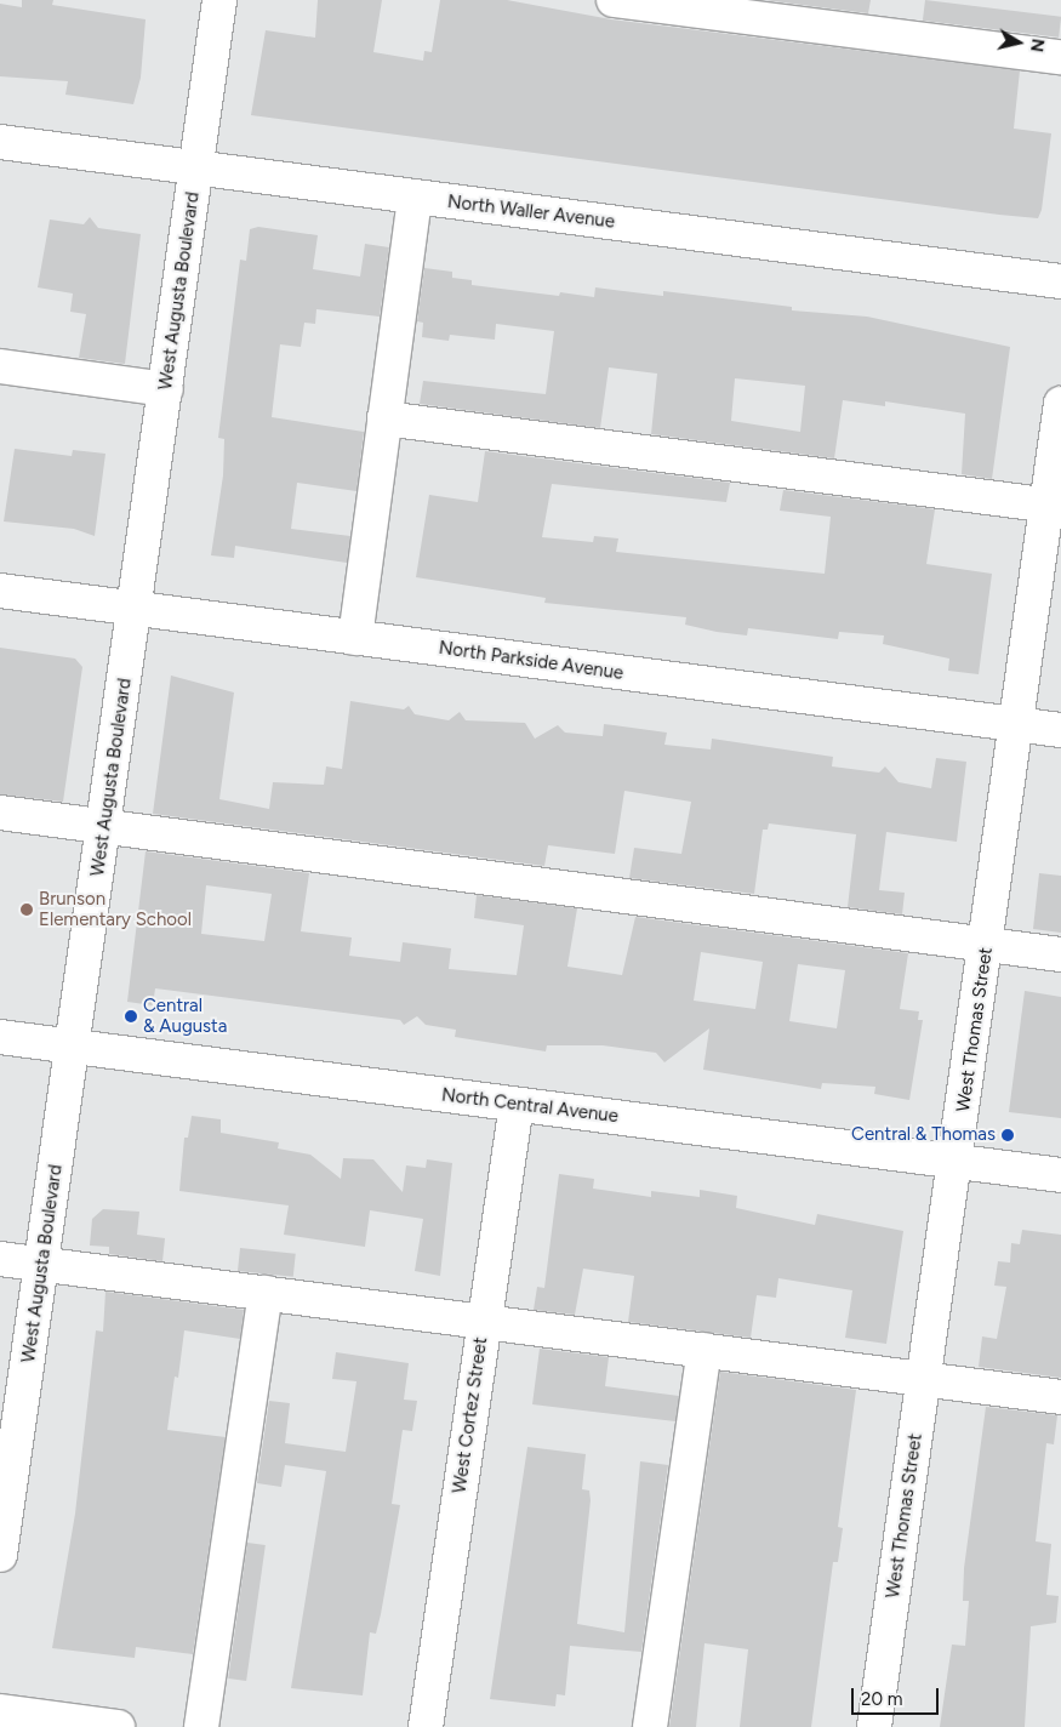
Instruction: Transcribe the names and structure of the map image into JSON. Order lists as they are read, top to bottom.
{
  "streets": {
    "street": [
      "North Waller Avenue",
      "West Augusta Boulevard",
      "North Parkside Avenue",
      "West Thomas Street",
      "North Central Avenue",
      "West Cortez Street"
    ]
  },
  "crossings": [
    ["North Waller Avenue", "West Augusta Boulevard"],
    ["West Augusta Boulevard", "North Parkside Avenue"],
    ["West Augusta Boulevard", "North Central Avenue"],
    ["North Parkside Avenue", "West Thomas Street"],
    ["West Thomas Street", "North Central Avenue"],
    ["North Central Avenue", "West Cortez Street"]
  ],
  "places": ["Brunson Elementary School", "Central & Augusta", "Central & Thomas"],
  "scale_bar": "20 m",
  "north": "right"
}
